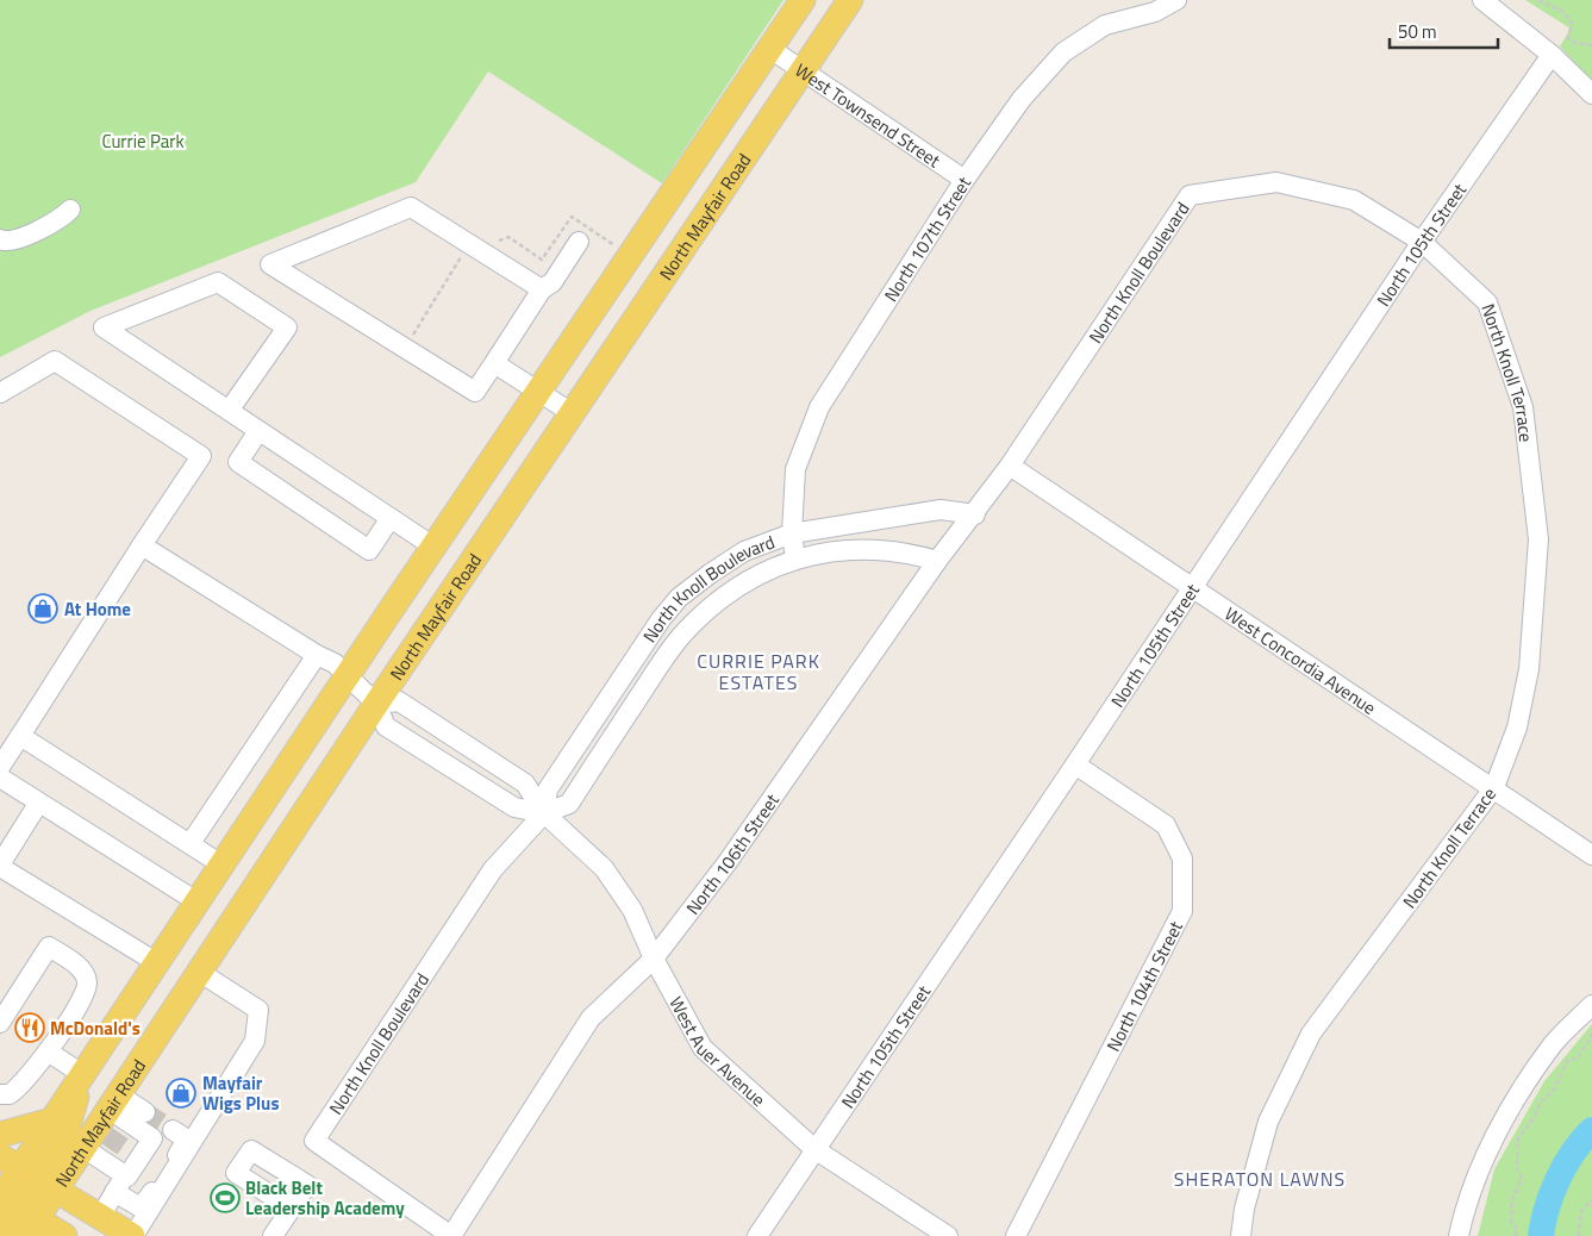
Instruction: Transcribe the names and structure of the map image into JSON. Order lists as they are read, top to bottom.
{
  "streets": {
    "main road": ["North Mayfair Road"],
    "street": [
      "West Townsend Street",
      "North 107th Street",
      "North 105th Street",
      "North Knoll Boulevard",
      "North Knoll Terrace",
      "West Concordia Avenue",
      "North 106th Street",
      "North 104th Street",
      "West Auer Avenue"
    ]
  },
  "crossings": [
    ["West Townsend Street", "North Mayfair Road"],
    ["West Townsend Street", "North 107th Street"],
    ["North Mayfair Road", "West Auer Avenue"],
    ["North 107th Street", "North Knoll Boulevard"],
    ["North 105th Street", "North Knoll Boulevard"],
    ["North 105th Street", "North Knoll Terrace"],
    ["North 105th Street", "West Concordia Avenue"],
    ["North 105th Street", "North 104th Street"],
    ["North 105th Street", "West Auer Avenue"],
    ["North Knoll Boulevard", "North Knoll Terrace"],
    ["North Knoll Boulevard", "West Concordia Avenue"],
    ["North Knoll Boulevard", "North 106th Street"],
    ["North Knoll Boulevard", "West Auer Avenue"],
    ["North Knoll Terrace", "West Concordia Avenue"],
    ["West Concordia Avenue", "North 106th Street"],
    ["North 106th Street", "West Auer Avenue"]
  ],
  "districts": ["CURRIE PARK ESTATES", "SHERATON LAWNS"],
  "parks": ["Currie Park"],
  "places": {
    "shop": ["At Home", "Mayfair Wigs Plus"],
    "restaurant": ["McDonald's"],
    "sports": ["Black Belt Leadership Academy"]
  },
  "scale_bar": "50 m"
}
